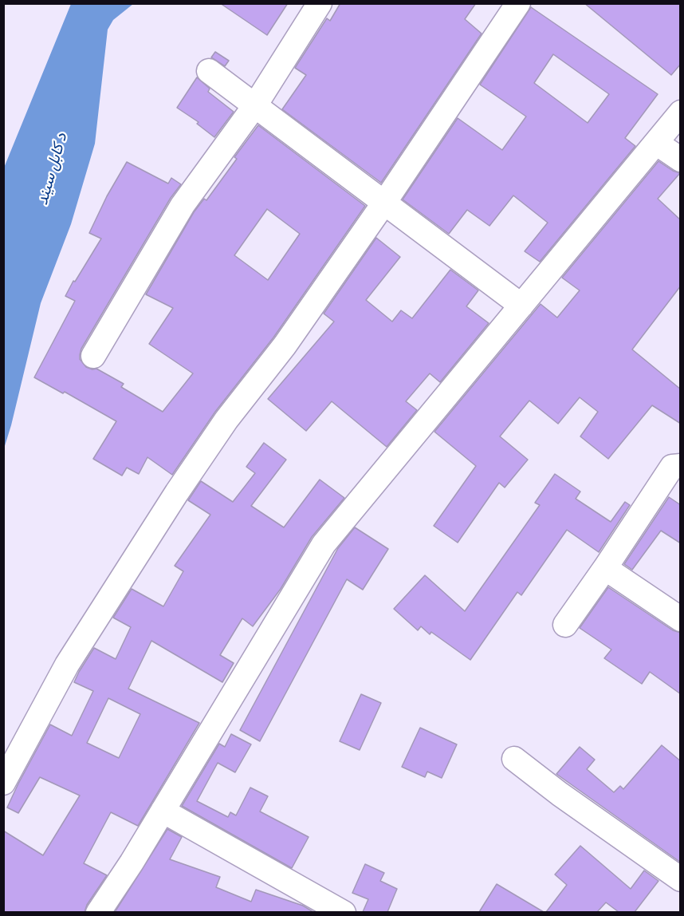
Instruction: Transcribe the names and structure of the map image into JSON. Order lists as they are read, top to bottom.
{
  "water": ["د کابل سيند"]
}
